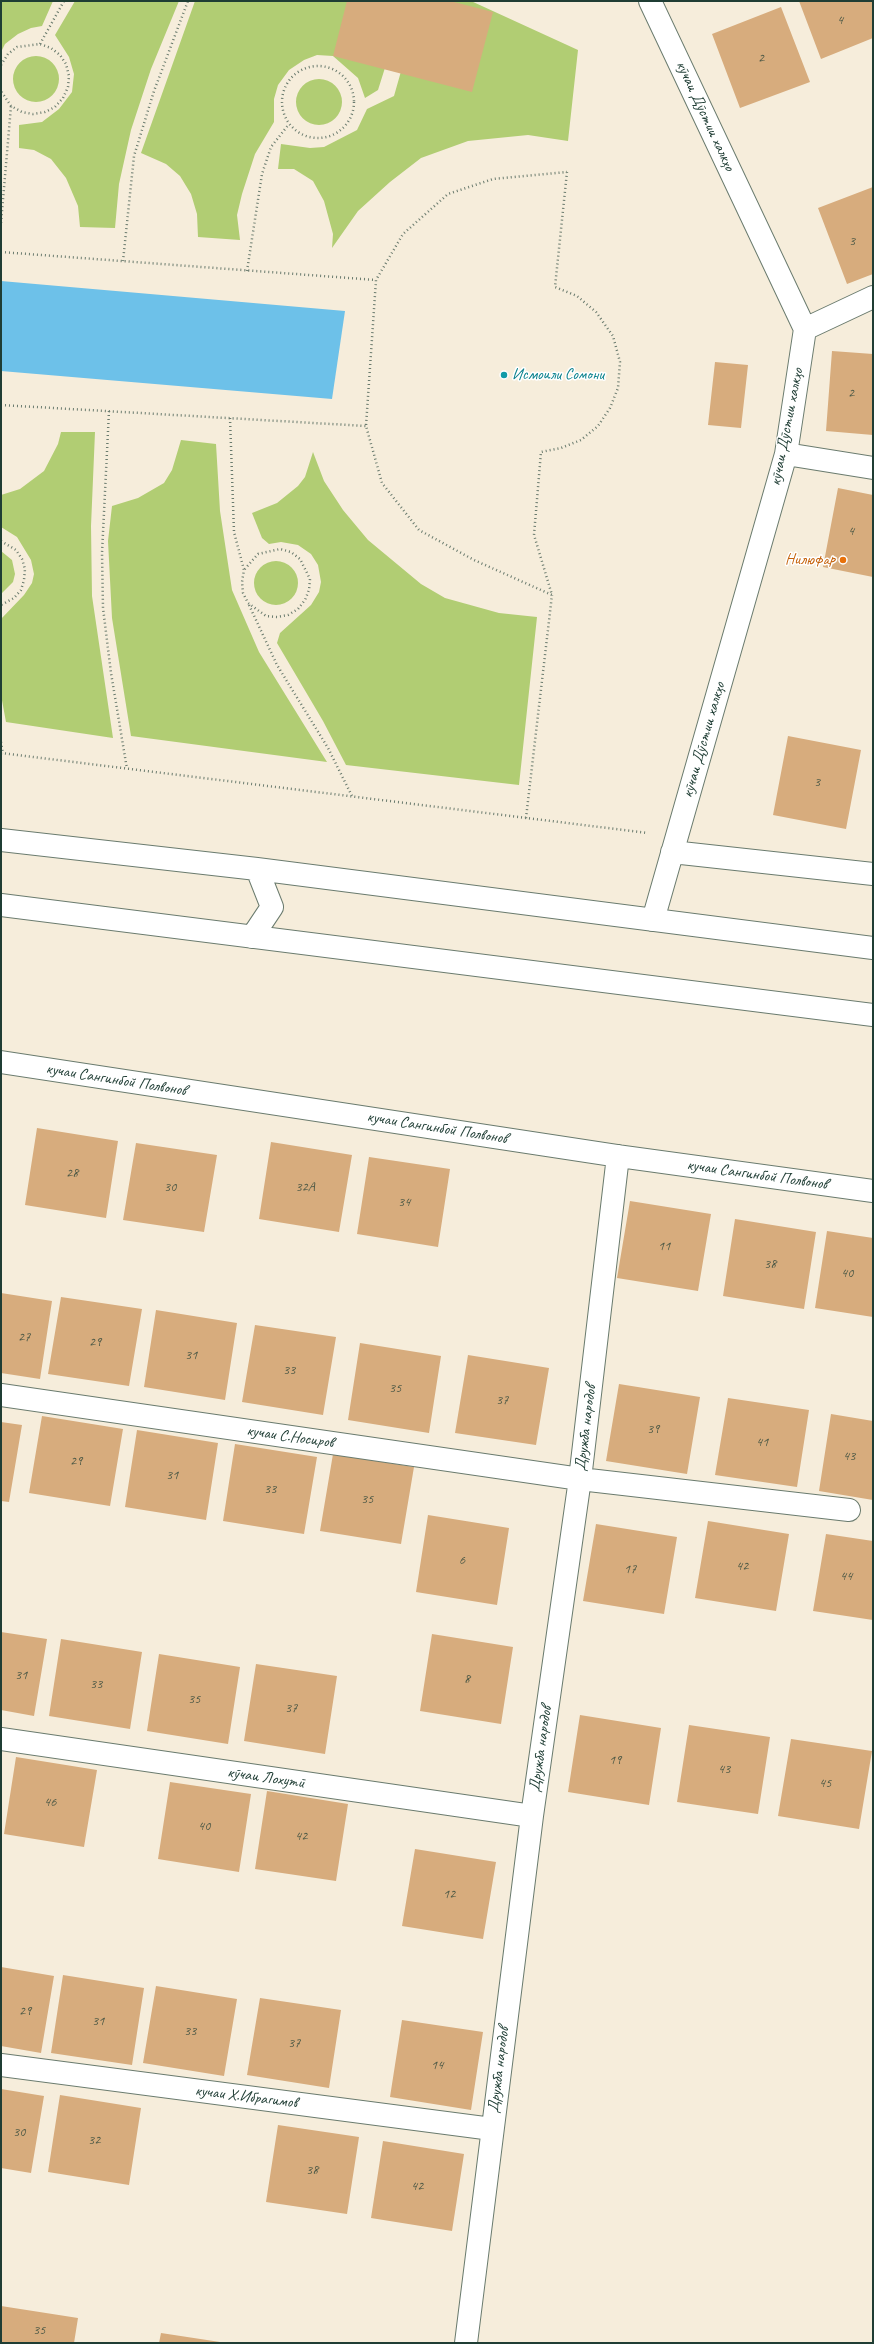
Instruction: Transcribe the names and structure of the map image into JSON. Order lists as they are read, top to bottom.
{
  "streets": {
    "street": [
      "кӯчаи Дӯстии халкҳо",
      "кучаи Сангинбой Полвонов",
      "Дружба народов",
      "кучаи С.Носиров",
      "кӯчаи Лохутӣ",
      "кучаи Х.Ибрагимов"
    ]
  },
  "crossings": [
    ["кучаи Сангинбой Полвонов", "Дружба народов"],
    ["Дружба народов", "кучаи С.Носиров"],
    ["Дружба народов", "кӯчаи Лохутӣ"],
    ["Дружба народов", "кучаи Х.Ибрагимов"]
  ],
  "places": ["Исмоили Сомони", "Нилюфар"],
  "house_numbers": [
    "4",
    "2",
    "3",
    "2",
    "4",
    "3",
    "28",
    "30",
    "32А",
    "34",
    "11",
    "38",
    "40",
    "27",
    "29",
    "31",
    "33",
    "35",
    "37",
    "39",
    "41",
    "43",
    "29",
    "31",
    "33",
    "35",
    "6",
    "42",
    "17",
    "44",
    "31",
    "8",
    "33",
    "35",
    "37",
    "19",
    "43",
    "45",
    "46",
    "40",
    "42",
    "12",
    "29",
    "31",
    "33",
    "37",
    "14",
    "30",
    "32",
    "38",
    "42",
    "35"
  ]
}
